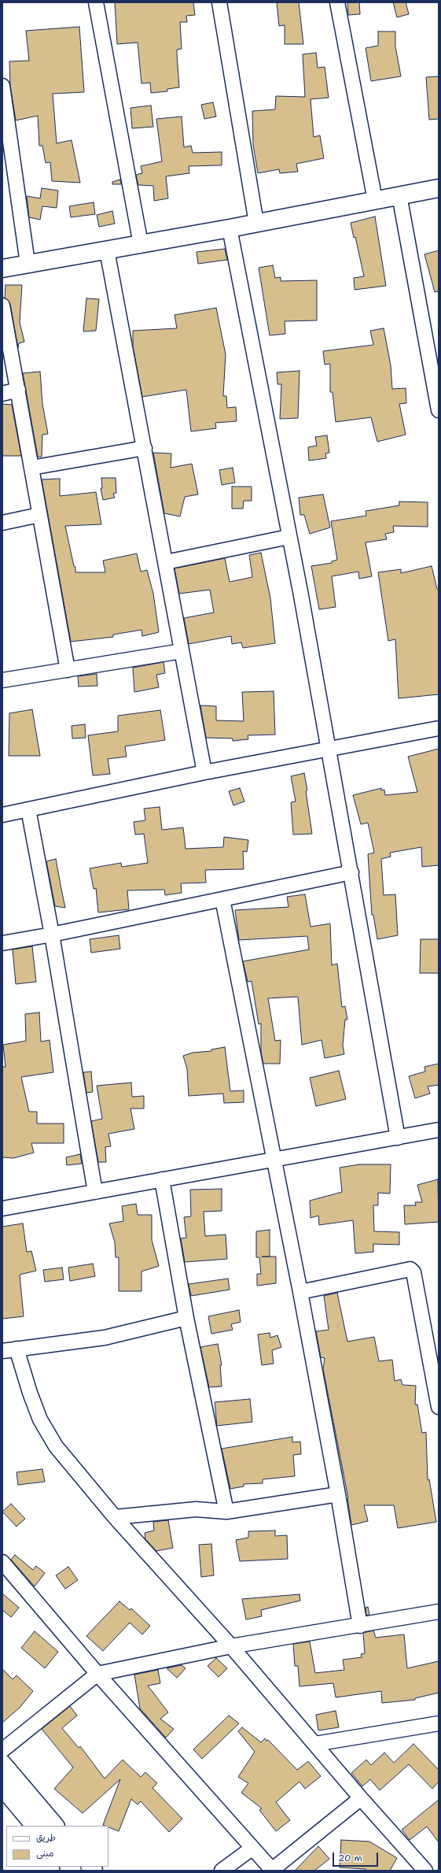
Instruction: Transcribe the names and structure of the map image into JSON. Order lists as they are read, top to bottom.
{
  "legend": ["طريق", "مبنى"],
  "scale_bar": "20 m"
}
